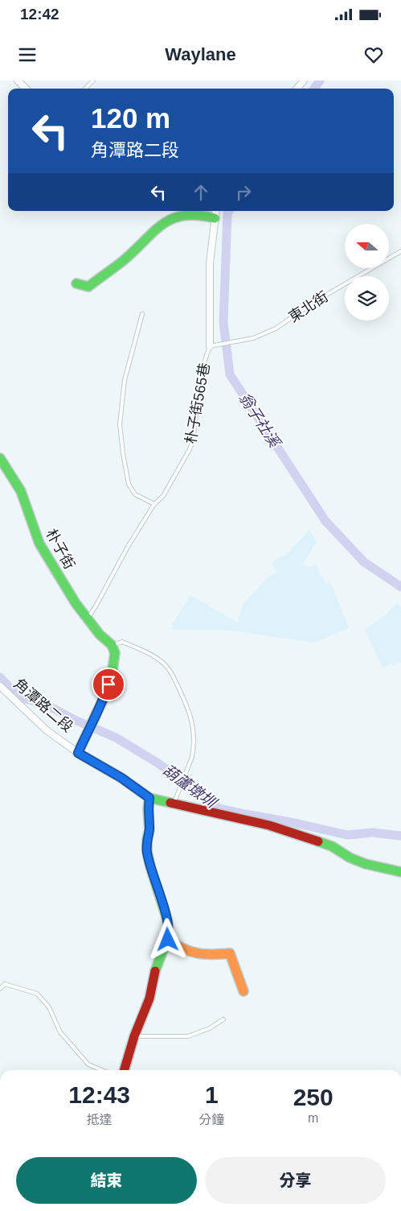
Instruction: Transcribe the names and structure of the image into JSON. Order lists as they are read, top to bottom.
{
  "streets": {
    "street": ["朴子街565巷", "朴子街", "角潭路二段"],
    "lane": ["東北街"]
  },
  "crossings": [
    ["東北街", "朴子街565巷"],
    ["朴子街565巷", "朴子街"]
  ],
  "water": ["翁子社溪", "葫蘆墩圳"],
  "north": "left",
  "page": {
    "status": "12:42",
    "header": "Waylane",
    "turn": ["120 m", "角潭路二段"],
    "eta": [
      "12:43",
      "抵達",
      "1",
      "分鐘",
      "250",
      "m"
    ],
    "buttons": ["結束", "分享"]
  }
}
